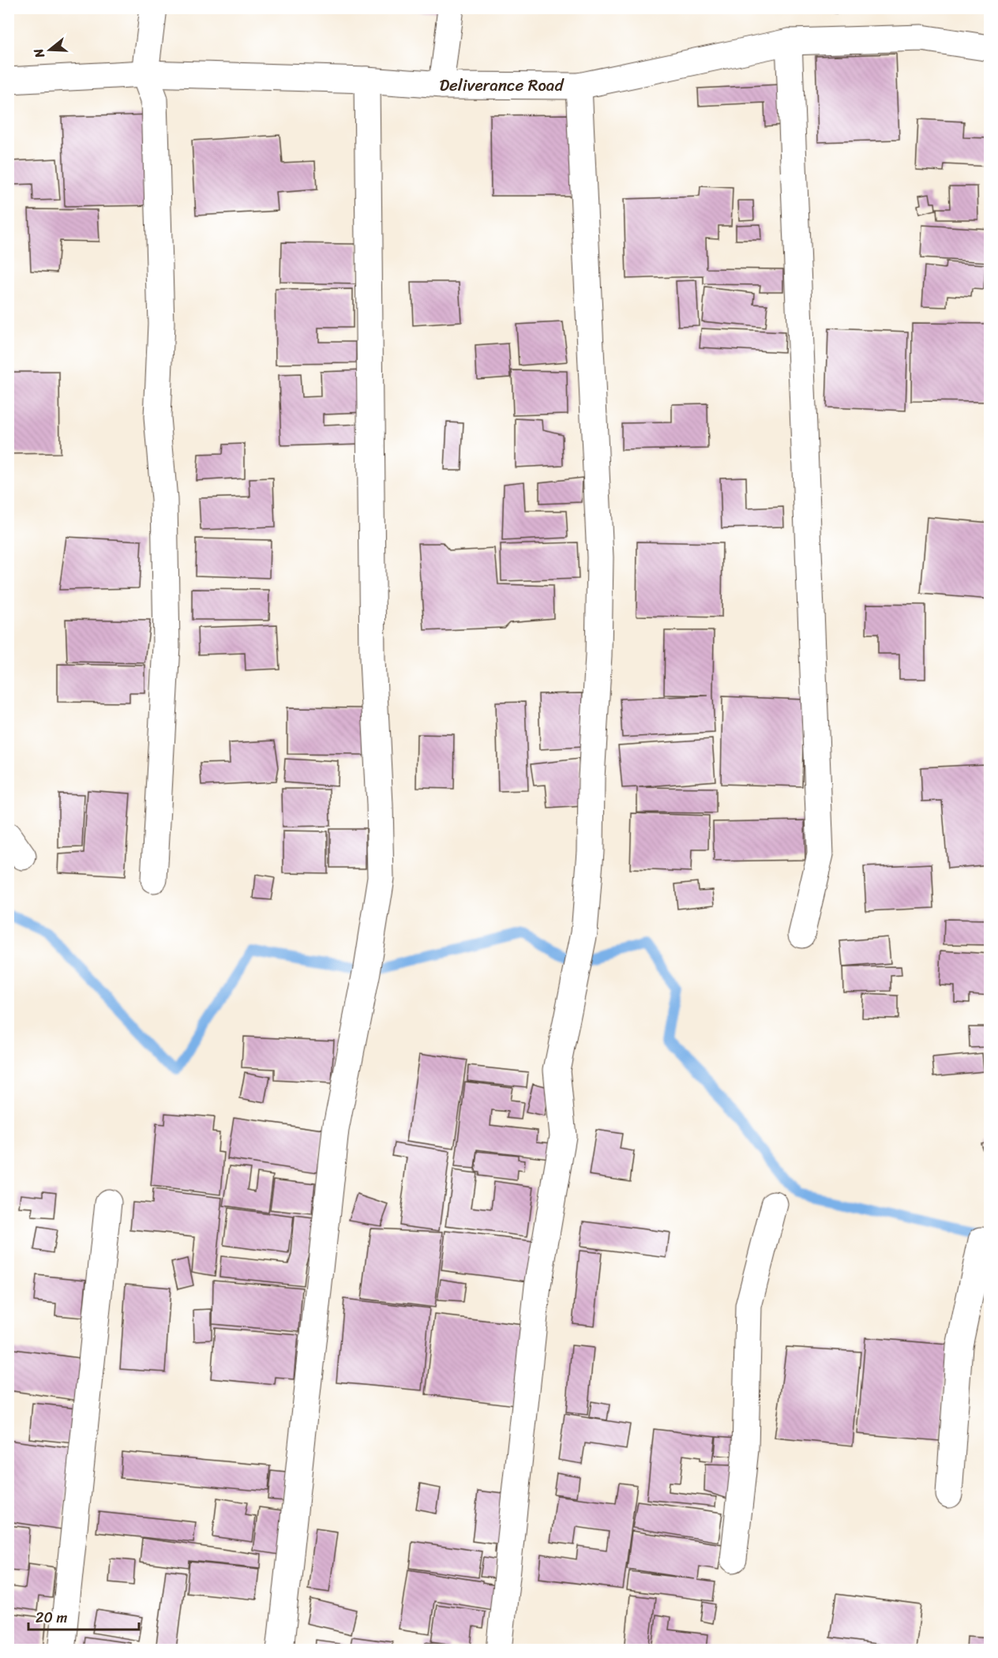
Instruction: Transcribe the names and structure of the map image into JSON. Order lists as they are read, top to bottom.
{
  "streets": {
    "street": ["Deliverance Road"]
  },
  "scale_bar": "20 m",
  "north": "left"
}
